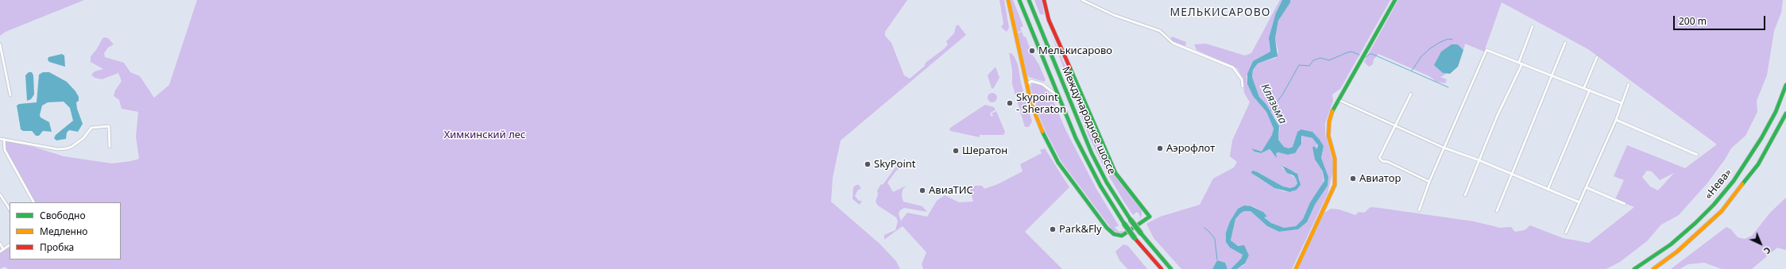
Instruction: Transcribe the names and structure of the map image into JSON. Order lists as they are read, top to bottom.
{
  "streets": {
    "main road": ["Международное шоссе", "«Нева»"]
  },
  "districts": ["МЕЛЬКИСАРОВО"],
  "water": ["Клязьма"],
  "parks": ["Химкинский лес"],
  "places": [
    "Мелькисарово",
    "Skypoint - Sheraton",
    "Аэрофлот",
    "Шератон",
    "SkyPoint",
    "Авиатор",
    "АвиаТИС",
    "Park&Fly"
  ],
  "legend": ["Свободно", "Медленно", "Пробка"],
  "scale_bar": "200 m",
  "north": "bottom right"
}
